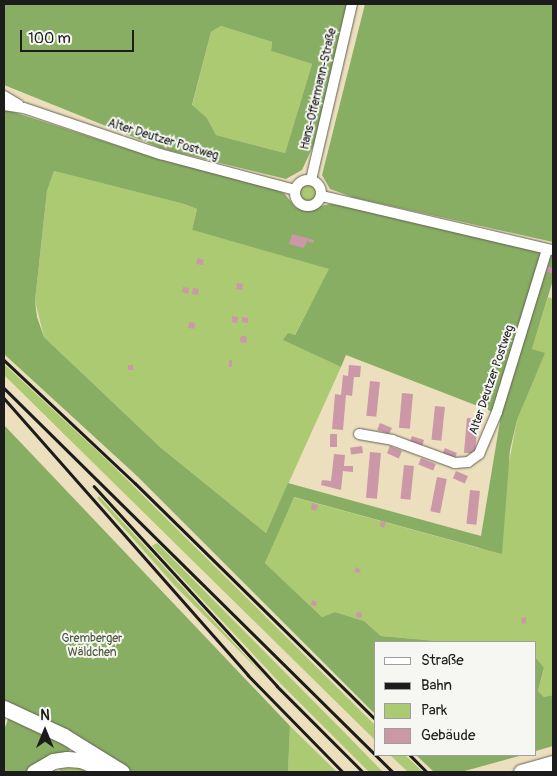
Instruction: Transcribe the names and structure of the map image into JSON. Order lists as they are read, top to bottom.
{
  "streets": {
    "street": ["Hans-Offermann-Straße", "Alter Deutzer Postweg"]
  },
  "crossings": [
    ["Hans-Offermann-Straße", "Alter Deutzer Postweg"]
  ],
  "parks": ["Gremberger Wäldchen"],
  "legend": [
    "Straße",
    "Bahn",
    "Park",
    "Gebäude"
  ],
  "scale_bar": "100 m",
  "north": "top"
}
